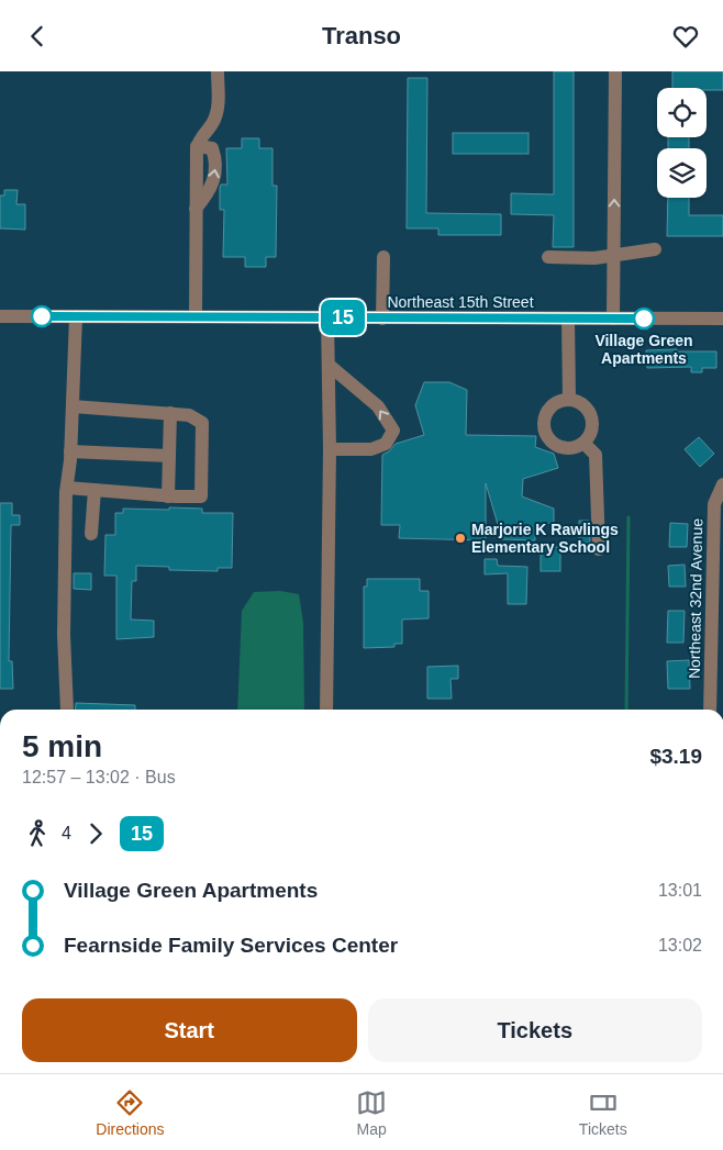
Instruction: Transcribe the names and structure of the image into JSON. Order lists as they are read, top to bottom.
{
  "streets": {
    "street": ["Northeast 15th Street", "Northeast 32nd Avenue"]
  },
  "places": ["Village Green Apartments", "Marjorie K Rawlings Elementary School"],
  "lines": ["bus line 15"],
  "page": {
    "header": "Transo",
    "on_map": "15",
    "heading": ["5 min", "12:57 – 13:02 · Bus", "$3.19"],
    "legs": ["4", "15"],
    "list": [
      {
        "name": "Village Green Apartments",
        "value": "13:01"
      },
      {
        "name": "Fearnside Family Services Center",
        "value": "13:02"
      }
    ],
    "buttons": ["Start", "Tickets"],
    "tabs": ["Directions", "Map", "Tickets"]
  }
}
